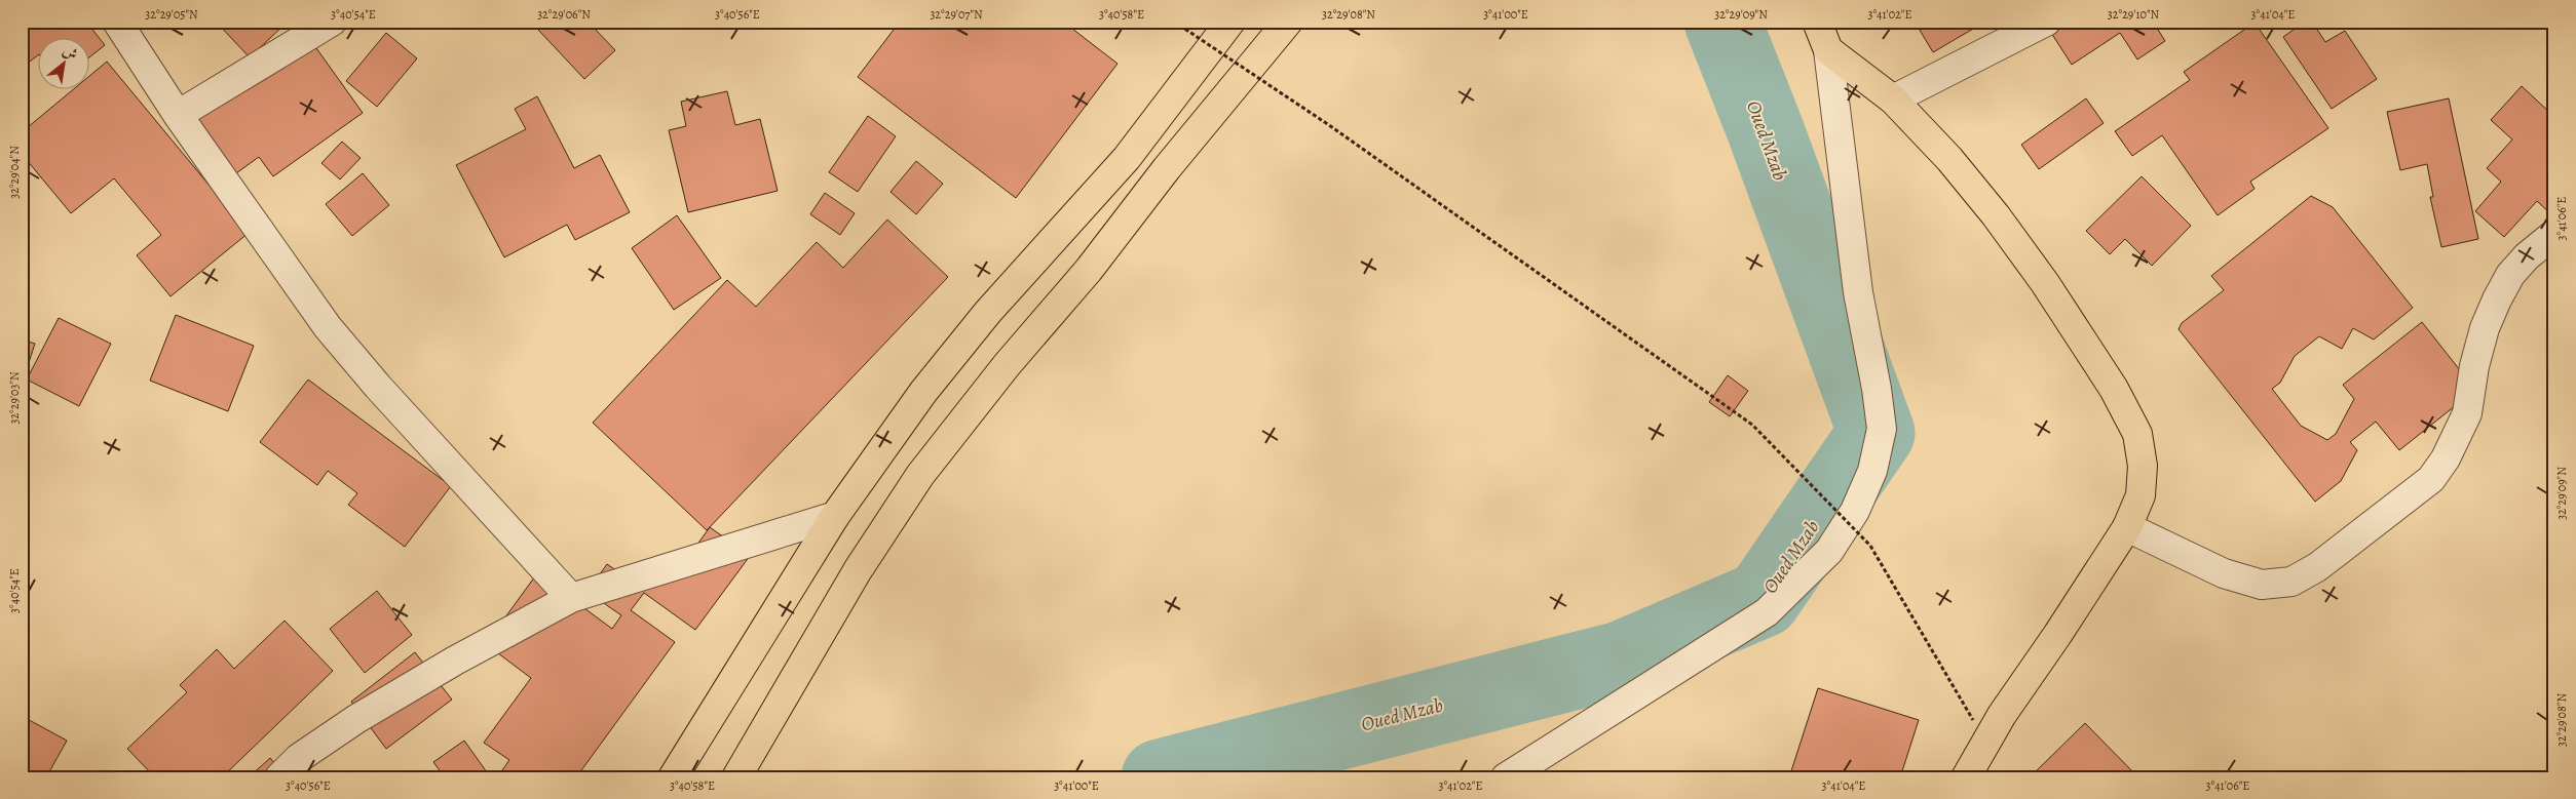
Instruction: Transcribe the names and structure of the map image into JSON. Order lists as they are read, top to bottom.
{
  "water": ["Oued Mzab"],
  "north": "top right",
  "coordinates": [
    "32°29'05\"N",
    "3°40'54\"E",
    "32°29'06\"N",
    "3°40'56\"E",
    "32°29'07\"N",
    "3°40'58\"E",
    "32°29'08\"N",
    "3°41'00\"E",
    "32°29'09\"N",
    "3°41'02\"E",
    "32°29'10\"N",
    "3°41'04\"E",
    "32°29'04\"N",
    "3°41'06\"E",
    "32°29'03\"N"
  ]
}
